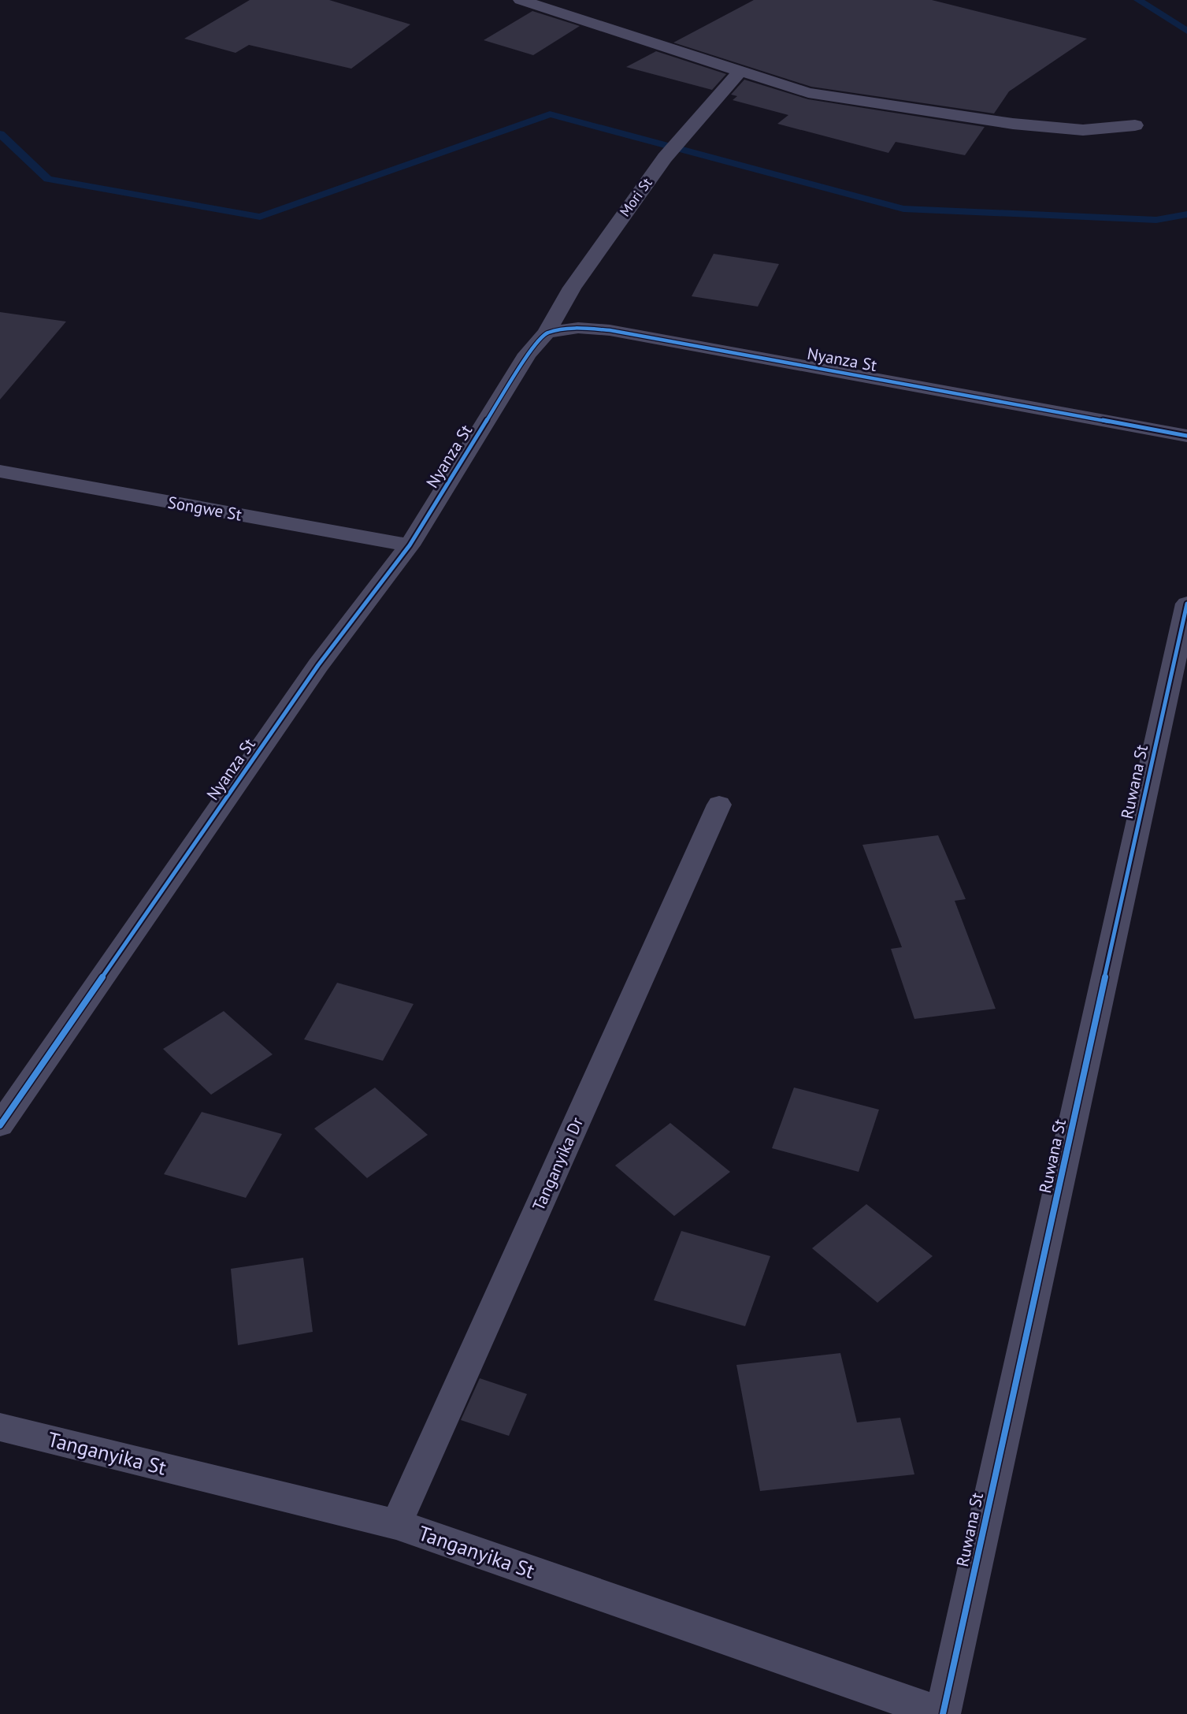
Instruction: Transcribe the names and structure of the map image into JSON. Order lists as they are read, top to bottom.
{
  "streets": {
    "street": [
      "Mori St",
      "Nyanza St",
      "Songwe St",
      "Ruwana St",
      "Tanganyika Dr",
      "Tanganyika St"
    ]
  },
  "crossings": [
    ["Mori St", "Nyanza St"],
    ["Nyanza St", "Songwe St"],
    ["Ruwana St", "Tanganyika St"],
    ["Tanganyika Dr", "Tanganyika St"]
  ]
}
